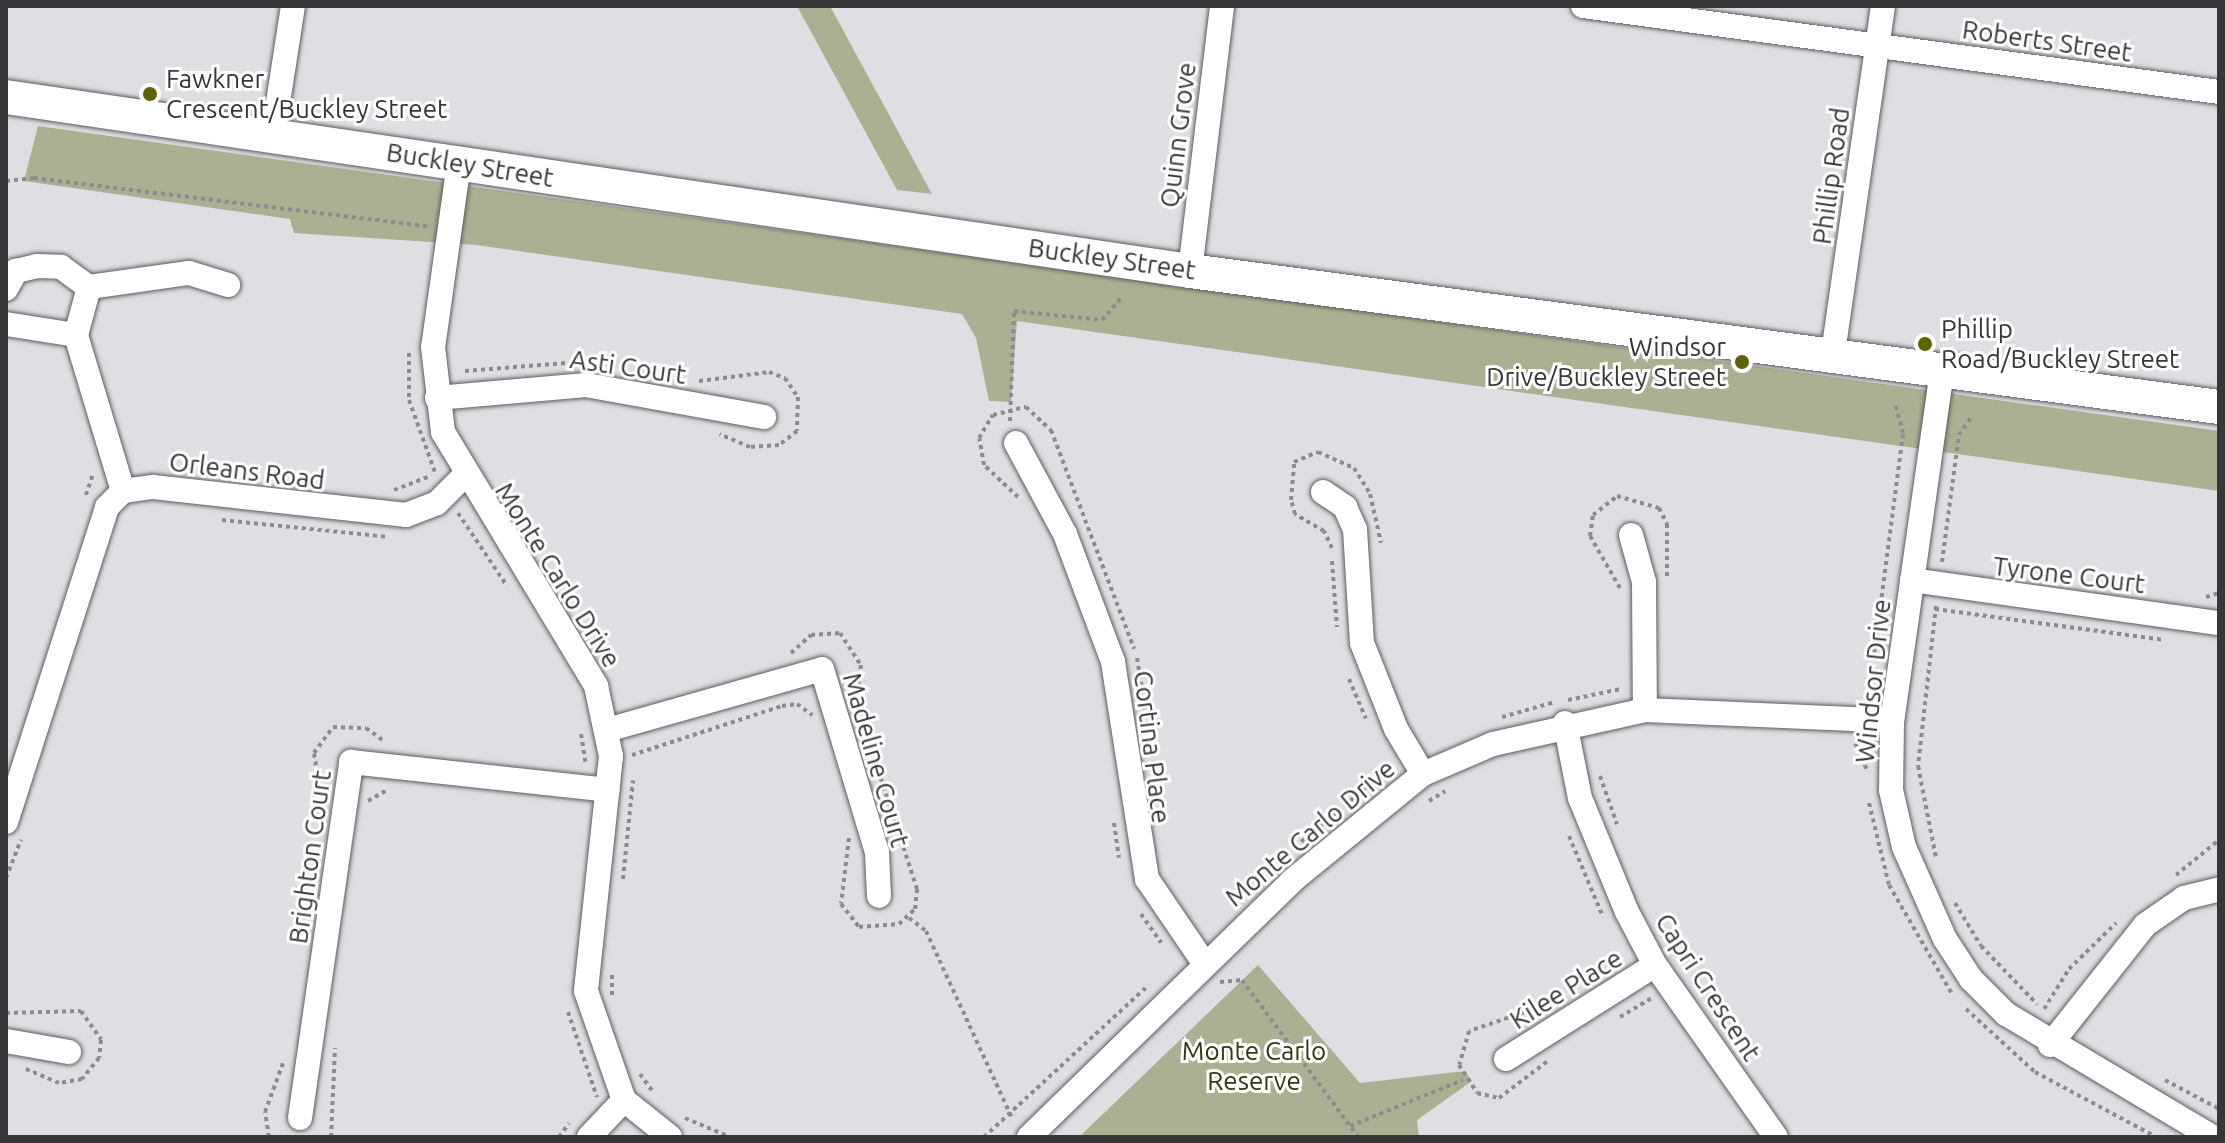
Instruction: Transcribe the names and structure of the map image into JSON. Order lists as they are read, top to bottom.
{
  "streets": {
    "main road": ["Buckley Street"],
    "street": [
      "Roberts Street",
      "Quinn Grove",
      "Phillip Road",
      "Asti Court",
      "Orleans Road",
      "Monte Carlo Drive",
      "Tyrone Court",
      "Windsor Drive",
      "Cortina Place",
      "Madeline Court",
      "Brighton Court",
      "Capri Crescent",
      "Kilee Place"
    ]
  },
  "crossings": [
    ["Roberts Street", "Phillip Road"],
    ["Quinn Grove", "Buckley Street"],
    ["Buckley Street", "Phillip Road"],
    ["Buckley Street", "Monte Carlo Drive"],
    ["Buckley Street", "Windsor Drive"],
    ["Asti Court", "Monte Carlo Drive"],
    ["Orleans Road", "Monte Carlo Drive"],
    ["Monte Carlo Drive", "Windsor Drive"],
    ["Monte Carlo Drive", "Cortina Place"],
    ["Monte Carlo Drive", "Madeline Court"],
    ["Monte Carlo Drive", "Brighton Court"],
    ["Monte Carlo Drive", "Capri Crescent"],
    ["Tyrone Court", "Windsor Drive"],
    ["Capri Crescent", "Kilee Place"]
  ],
  "parks": ["Monte Carlo Reserve"],
  "places": ["Fawkner Crescent/Buckley Street", "Phillip Road/Buckley Street", "Windsor Drive/Buckley Street"]
}
